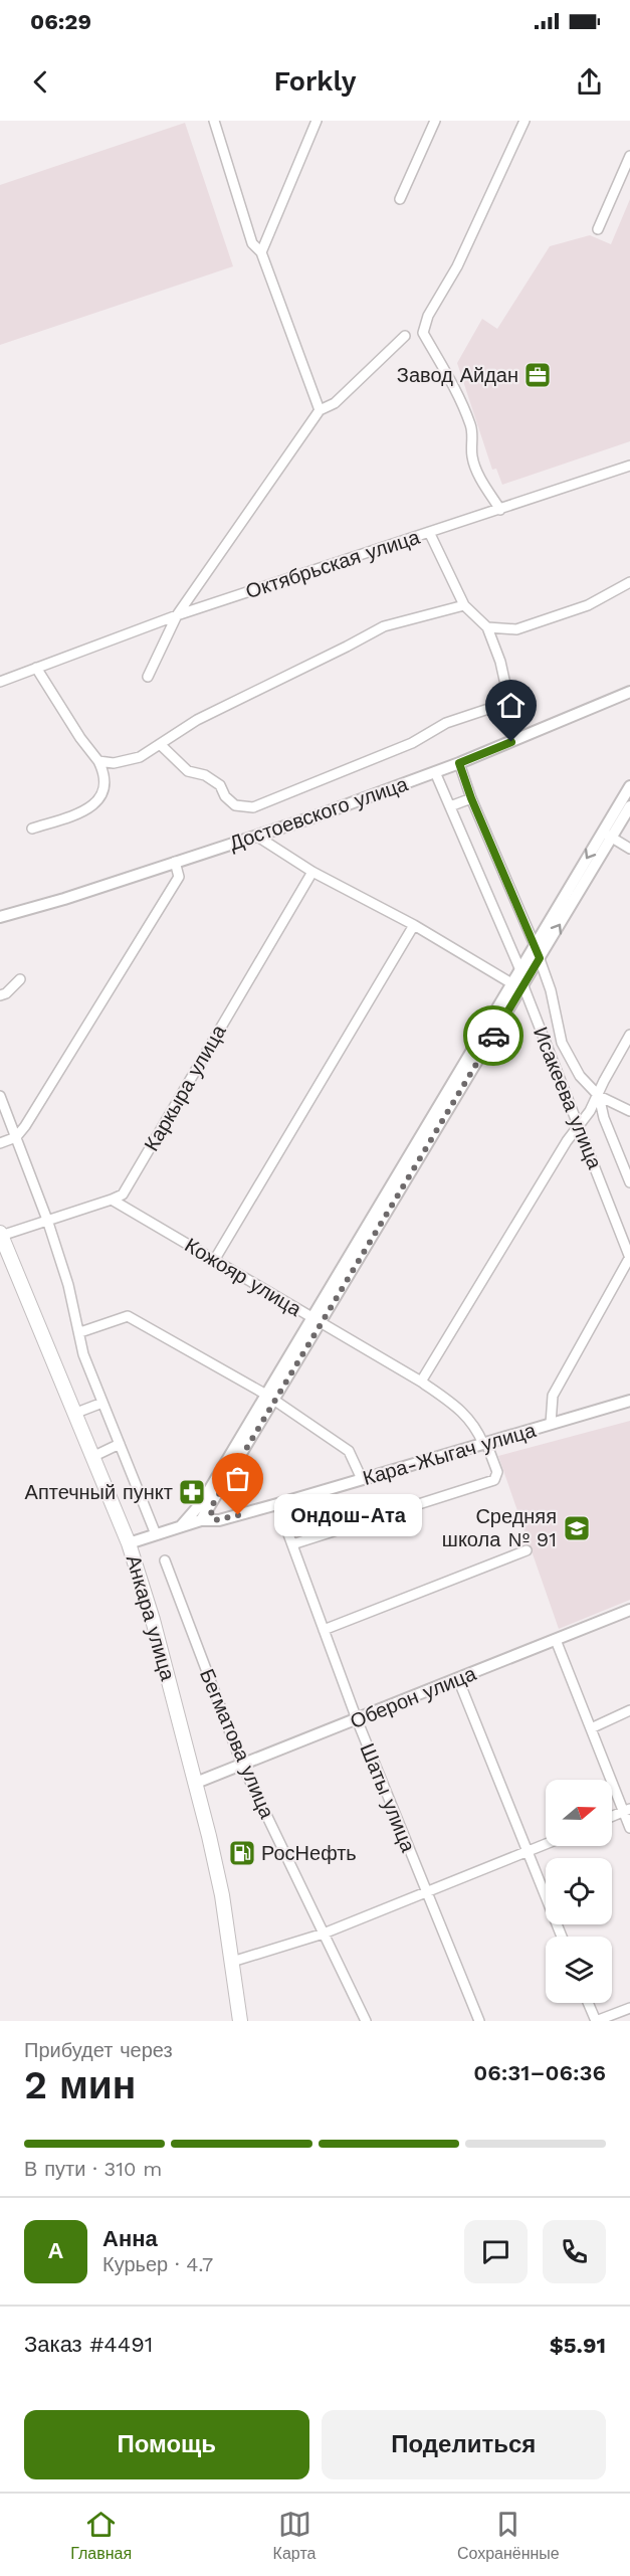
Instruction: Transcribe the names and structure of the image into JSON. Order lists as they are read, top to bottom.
{
  "streets": {
    "main road": ["Анкара улица"],
    "street": [
      "Октябрьская улица",
      "Достоевского улица",
      "Каркыра улица",
      "Исакеева улица",
      "Кожояр улица",
      "Кара-Жыгач улица",
      "Оберон улица",
      "Бегматова улица",
      "Шаты улица"
    ]
  },
  "crossings": [
    ["Достоевского улица", "Исакеева улица"],
    ["Каркыра улица", "Кожояр улица"],
    ["Каркыра улица", "Анкара улица"],
    ["Кожояр улица", "Кара-Жыгач улица"],
    ["Кожояр улица", "Шаты улица"],
    ["Кара-Жыгач улица", "Анкара улица"],
    ["Кара-Жыгач улица", "Шаты улица"],
    ["Анкара улица", "Оберон улица"],
    ["Оберон улица", "Бегматова улица"],
    ["Оберон улица", "Шаты улица"]
  ],
  "places": {
    "office": ["Завод Айдан"],
    "pharmacy": ["Аптечный пункт"],
    "other": ["Ондош-Ата"],
    "school or university": ["Средняя школа № 91"],
    "fuel station": ["РосНефть"]
  },
  "north": "right",
  "page": {
    "status": "06:29",
    "header": "Forkly",
    "bubble": "Ондош-Ата",
    "heading": ["2 мин", "Прибудет через", "06:31–06:36"],
    "panel": [
      "Анна",
      "Курьер · 4.7",
      "Заказ #4491",
      "$5.91"
    ],
    "bar": "В пути · 310 m",
    "round": "А",
    "buttons": ["Помощь", "Поделиться"],
    "tabs": ["Главная", "Карта", "Сохранённые"]
  }
}
